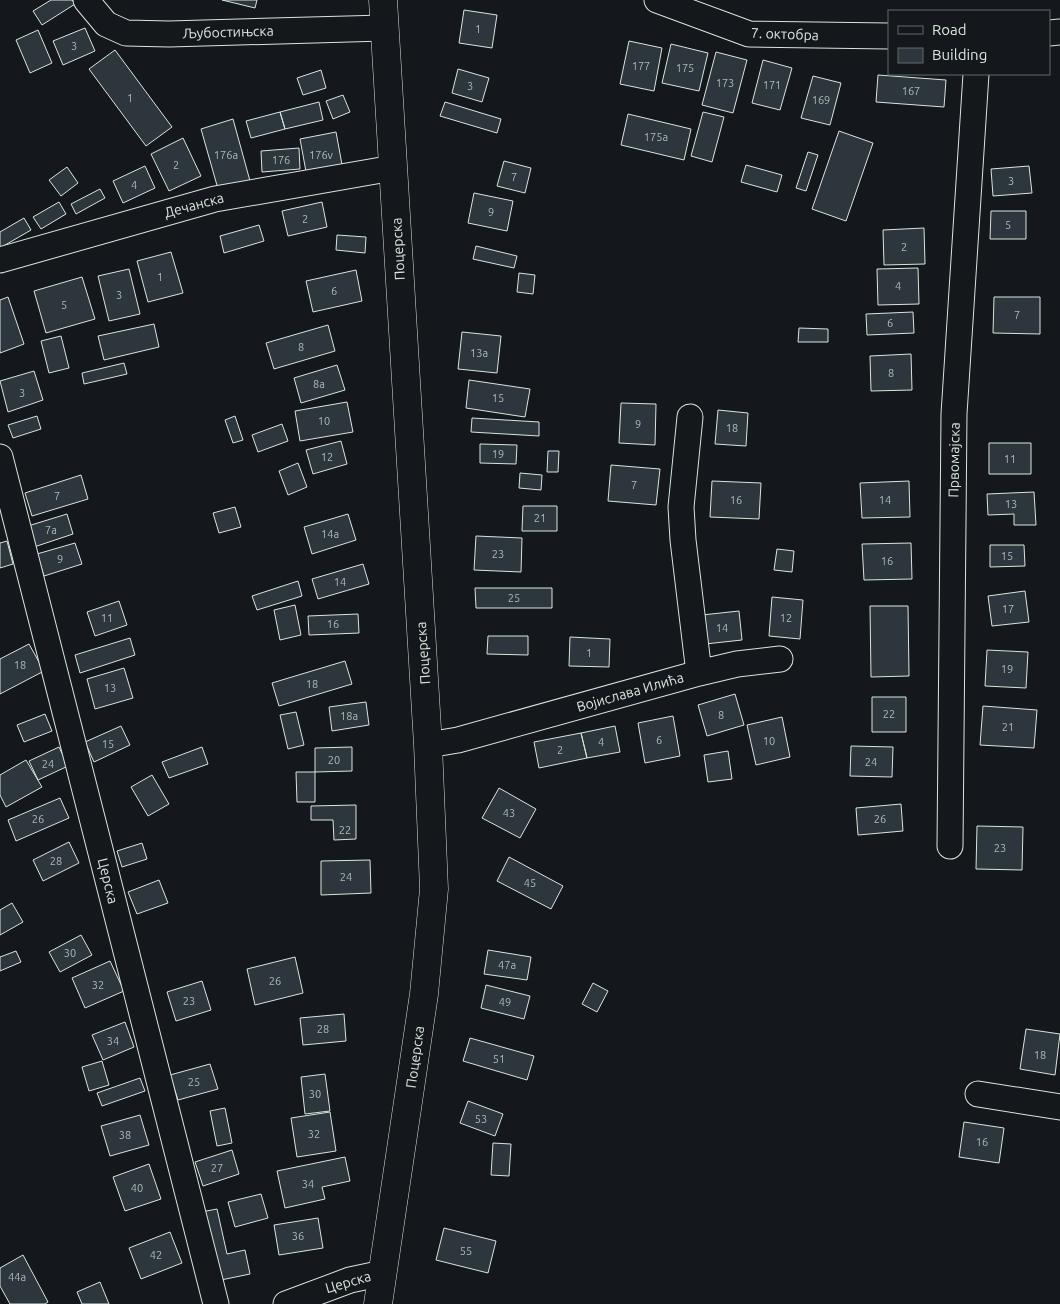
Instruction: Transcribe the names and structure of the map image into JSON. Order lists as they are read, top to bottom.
{
  "streets": {
    "main road": ["Поцерска"],
    "street": [
      "Љубостињска",
      "7. октобра",
      "Дечанска",
      "Првомајска",
      "Војислава Илића",
      "Церска"
    ]
  },
  "crossings": [
    ["Љубостињска", "Поцерска"],
    ["Дечанска", "Поцерска"],
    ["Поцерска", "Војислава Илића"],
    ["Поцерска", "Церска"]
  ],
  "house_numbers": [
    "1",
    "3",
    "177",
    "175",
    "173",
    "171",
    "3",
    "167",
    "1",
    "169",
    "175a",
    "176a",
    "176v",
    "176",
    "2",
    "7",
    "3",
    "4",
    "9",
    "2",
    "5",
    "2",
    "1",
    "4",
    "6",
    "3",
    "5",
    "7",
    "6",
    "8",
    "13a",
    "8",
    "8a",
    "3",
    "15",
    "10",
    "9",
    "18",
    "19",
    "12",
    "11",
    "7",
    "7",
    "16",
    "14",
    "13",
    "21",
    "7a",
    "14a",
    "23",
    "15",
    "9",
    "16",
    "14",
    "25",
    "17",
    "11",
    "12",
    "16",
    "14",
    "1",
    "18",
    "19",
    "18",
    "13",
    "22",
    "8",
    "18a",
    "21",
    "6",
    "10",
    "4",
    "15",
    "2",
    "20",
    "24",
    "24",
    "43",
    "26",
    "26",
    "22",
    "23",
    "28",
    "24",
    "45",
    "30",
    "47a",
    "26",
    "32",
    "23",
    "49",
    "28",
    "34",
    "18",
    "51",
    "25",
    "30",
    "53",
    "32",
    "38",
    "16",
    "27",
    "34",
    "40",
    "36",
    "55",
    "42",
    "44a"
  ],
  "legend": ["Road", "Building"]
}
